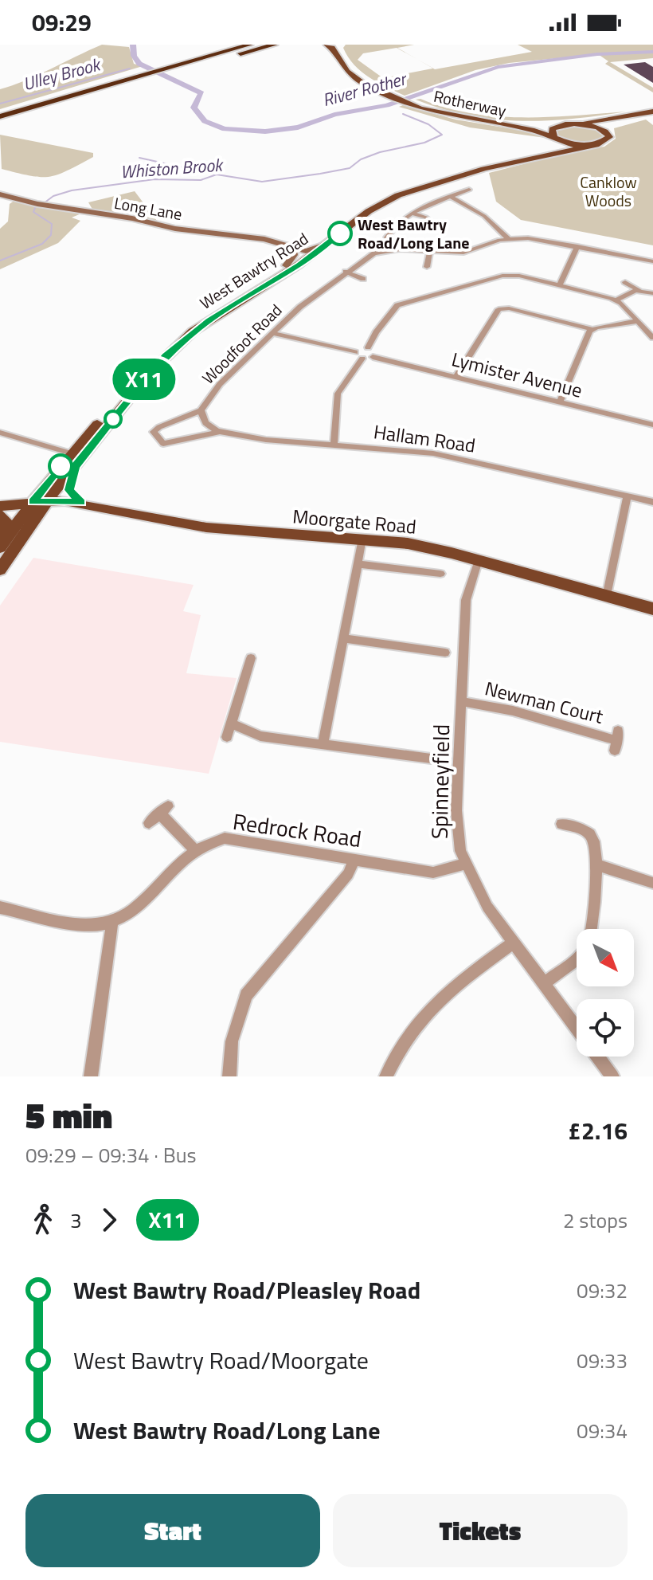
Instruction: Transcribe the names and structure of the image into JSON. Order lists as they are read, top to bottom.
{
  "streets": {
    "main road": ["Rotherway", "West Bawtry Road", "Moorgate Road"],
    "street": [
      "Long Lane",
      "Woodfoot Road",
      "Lymister Avenue",
      "Hallam Road",
      "Newman Court",
      "Spinneyfield",
      "Redrock Road"
    ]
  },
  "crossings": [
    ["Rotherway", "West Bawtry Road"],
    ["Long Lane", "West Bawtry Road"],
    ["West Bawtry Road", "Moorgate Road"],
    ["Woodfoot Road", "Hallam Road"],
    ["Moorgate Road", "Spinneyfield"],
    ["Newman Court", "Spinneyfield"],
    ["Spinneyfield", "Redrock Road"]
  ],
  "water": ["Ulley Brook", "River Rother", "Whiston Brook"],
  "parks": ["Canklow Woods"],
  "places": ["West Bawtry Road/Long Lane"],
  "lines": ["bus line X11"],
  "north": "bottom right",
  "page": {
    "status": "09:29",
    "on_map": "X11",
    "heading": ["5 min", "09:29 – 09:34 · Bus", "£2.16"],
    "legs": ["3", "X11", "2 stops"],
    "list": [
      {
        "name": "West Bawtry Road/Pleasley Road",
        "value": "09:32"
      },
      {
        "name": "West Bawtry Road/Moorgate",
        "value": "09:33"
      },
      {
        "name": "West Bawtry Road/Long Lane",
        "value": "09:34"
      }
    ],
    "buttons": ["Start", "Tickets"]
  }
}
